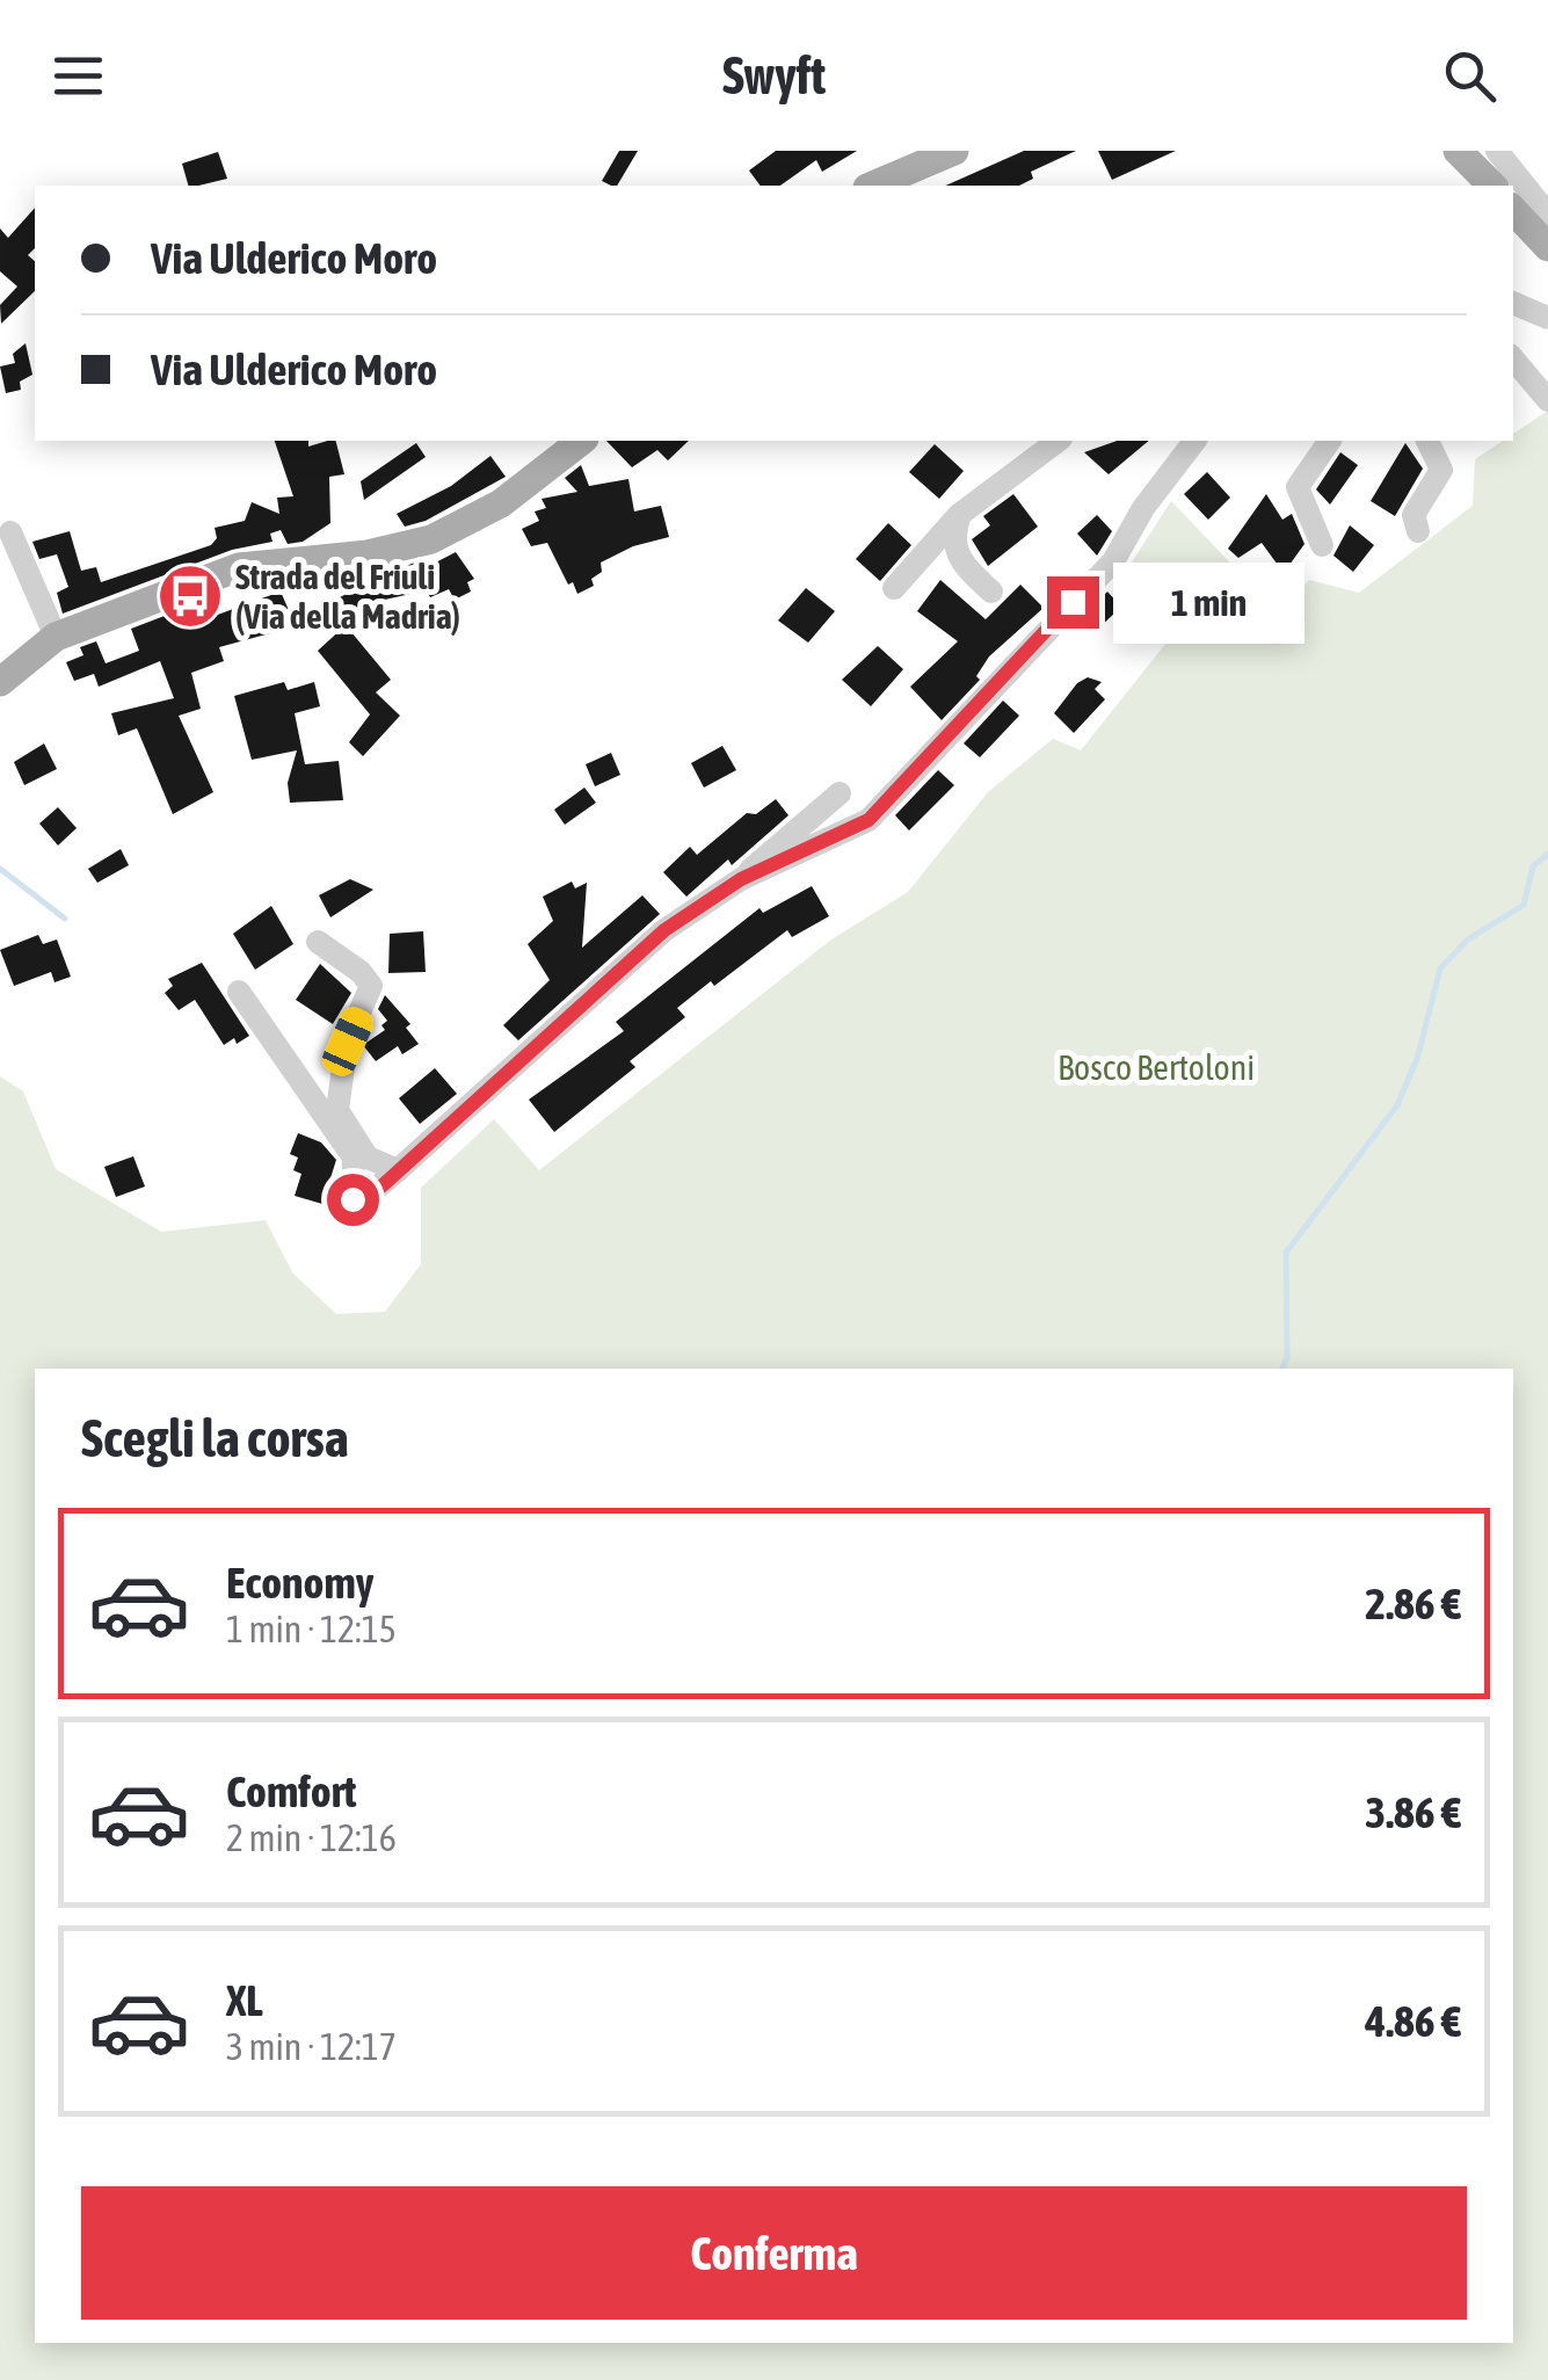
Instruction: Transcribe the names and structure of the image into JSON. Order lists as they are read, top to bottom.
{
  "parks": ["Bosco Bertoloni"],
  "places": {
    "bus stop": ["Strada del Friuli (Via della Madria)"]
  },
  "page": {
    "header": "Swyft",
    "banner": ["Via Ulderico Moro", "Via Ulderico Moro"],
    "bubble": "1 min",
    "heading": "Scegli la corsa",
    "list": [
      {
        "name": "Economy",
        "note": "1 min · 12:15",
        "value": "2.86 €"
      },
      {
        "name": "Comfort",
        "note": "2 min · 12:16",
        "value": "3.86 €"
      },
      {
        "name": "XL",
        "note": "3 min · 12:17",
        "value": "4.86 €"
      }
    ],
    "buttons": "Conferma"
  }
}
